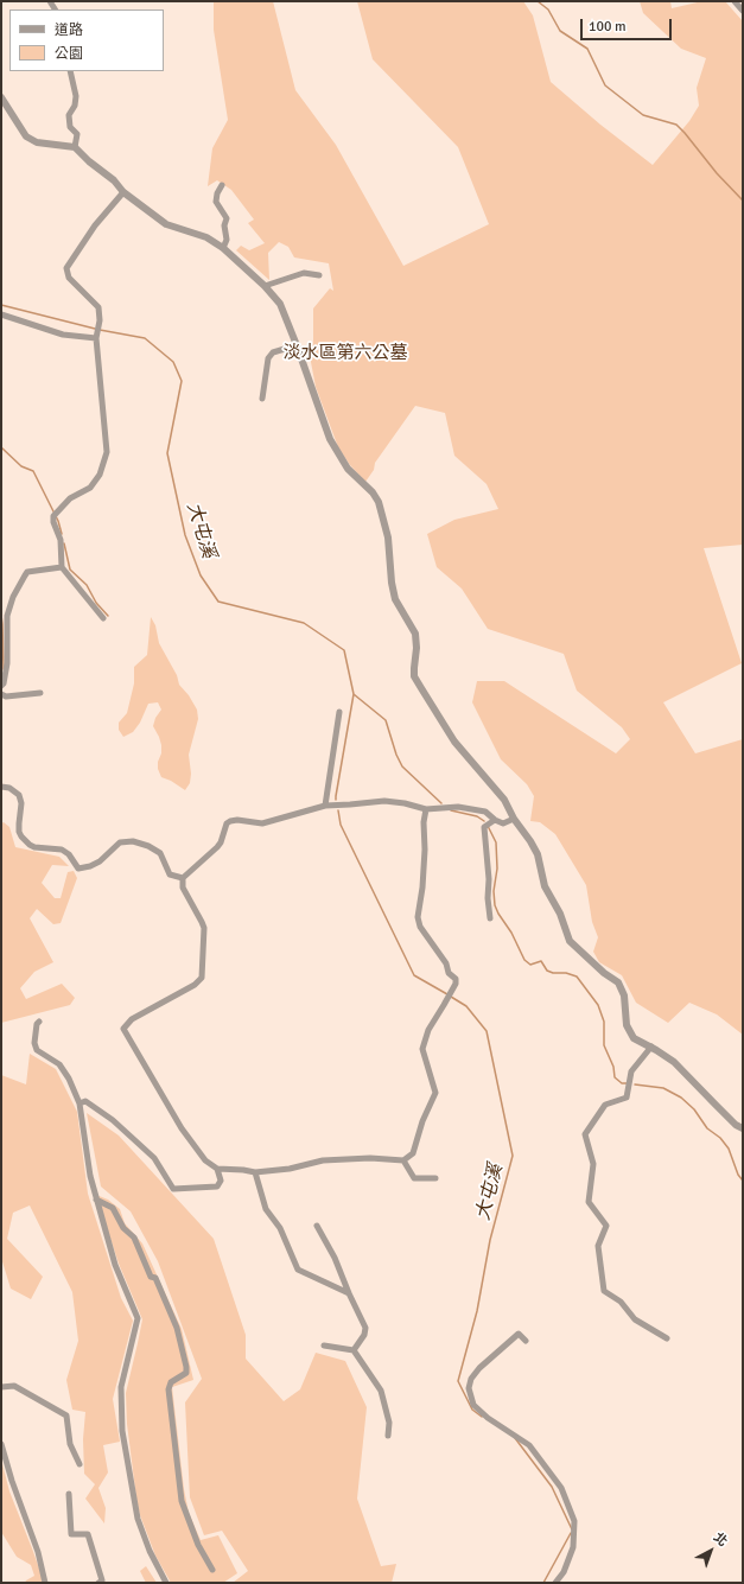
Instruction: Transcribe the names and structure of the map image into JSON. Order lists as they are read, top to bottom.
{
  "water": ["大屯溪"],
  "parks": ["淡水區第六公墓"],
  "legend": ["道路", "公園"],
  "scale_bar": "100 m",
  "north": "top right"
}
